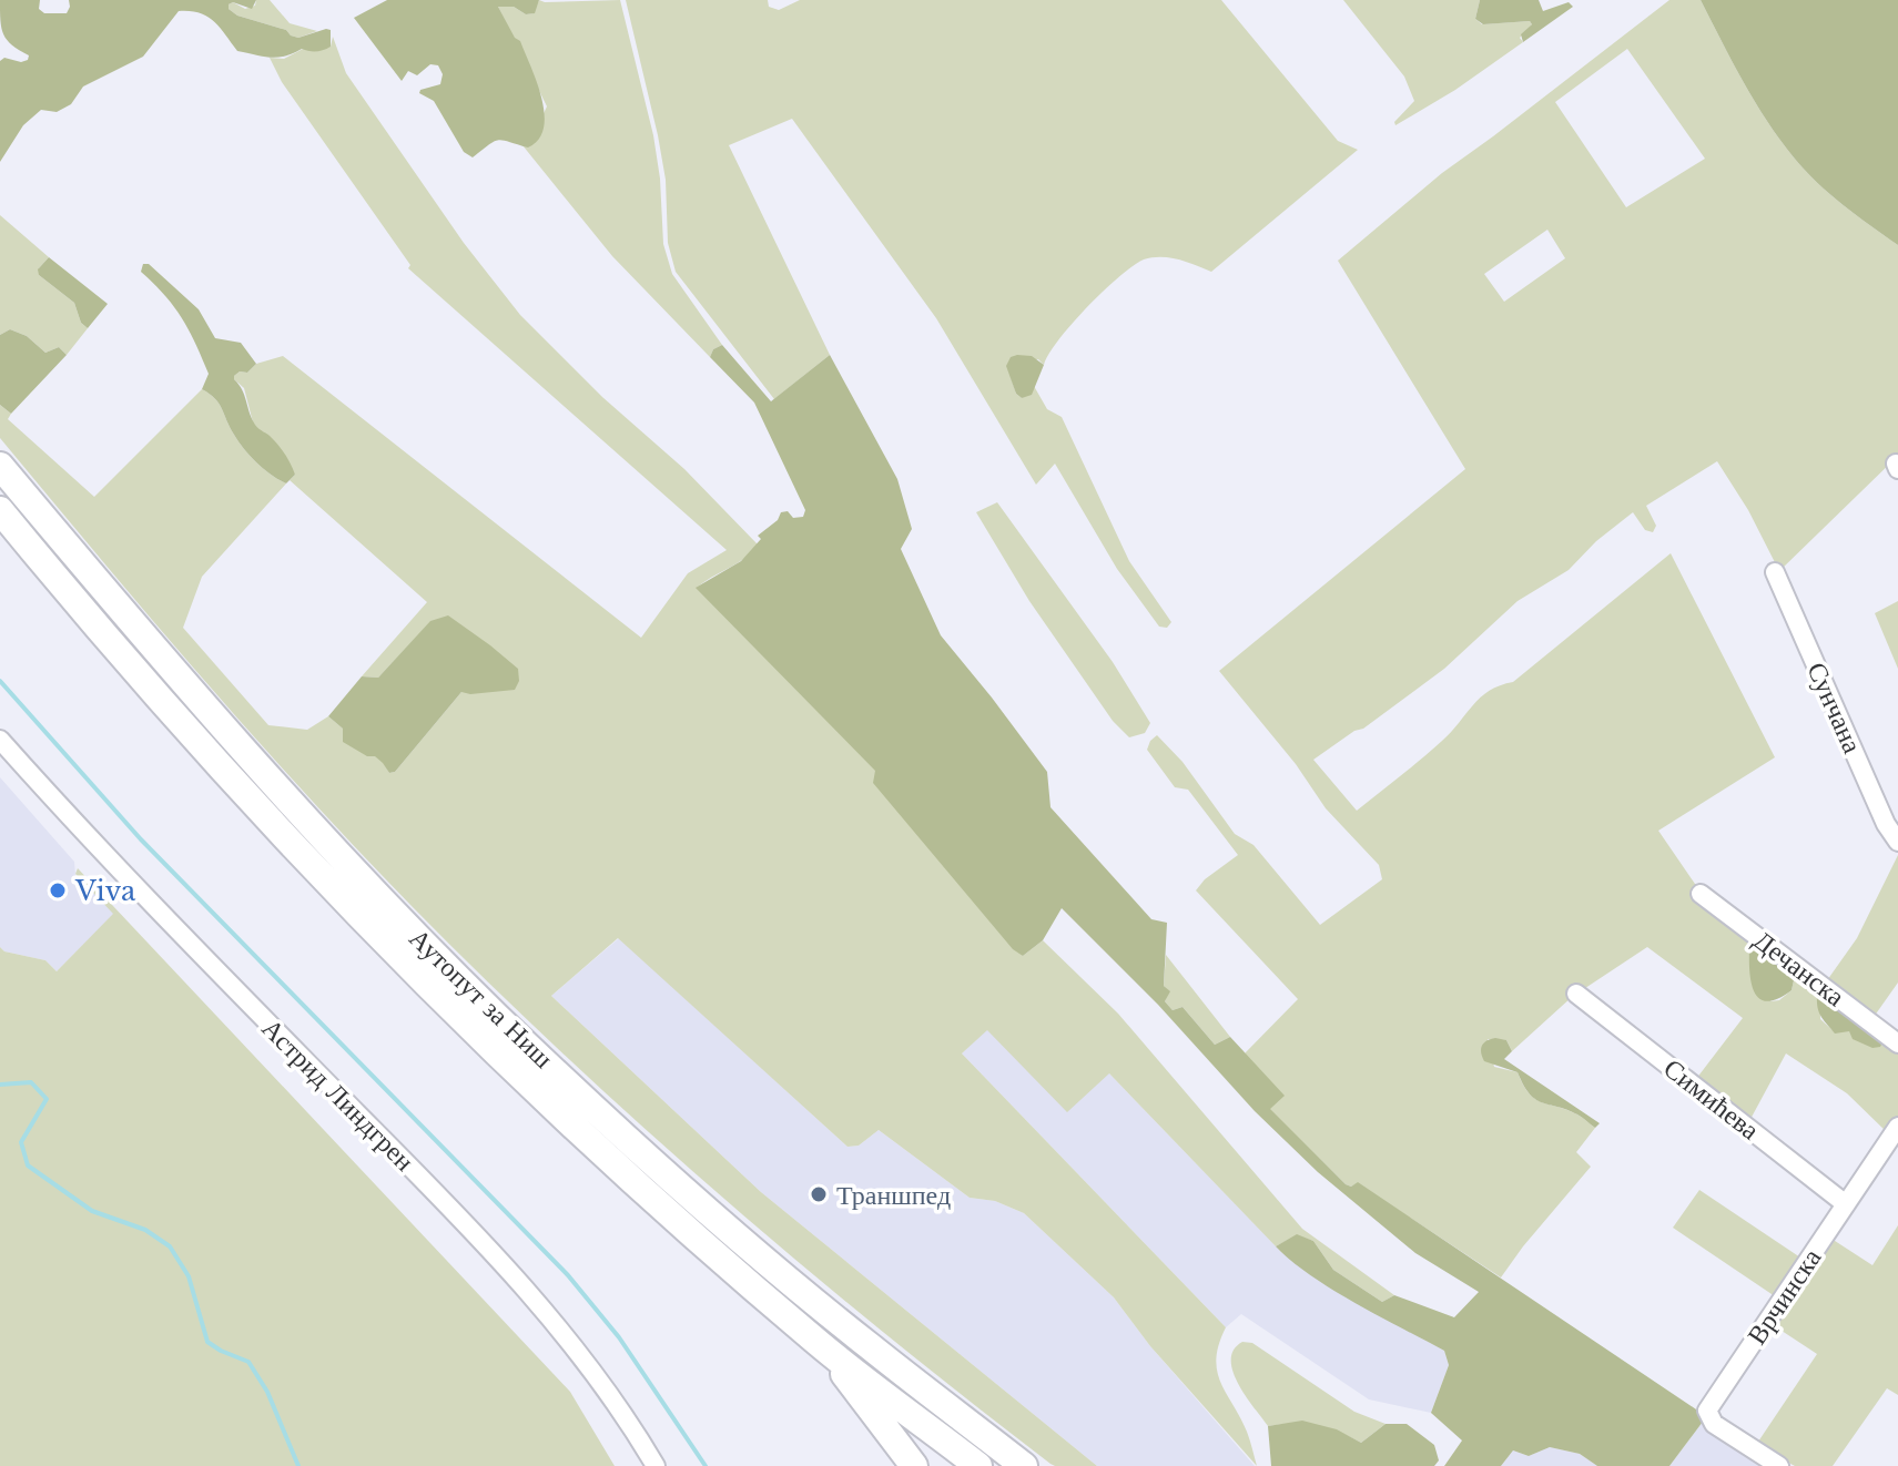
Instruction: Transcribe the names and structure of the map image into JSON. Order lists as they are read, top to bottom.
{
  "streets": {
    "highway": ["Аутопут за Ниш"],
    "street": [
      "Сунчана",
      "Дечанска",
      "Астрид Линдгрен",
      "Симићева",
      "Врчинска"
    ]
  },
  "crossings": [
    ["Симићева", "Врчинска"]
  ],
  "places": ["Viva", "Траншпед"]
}
